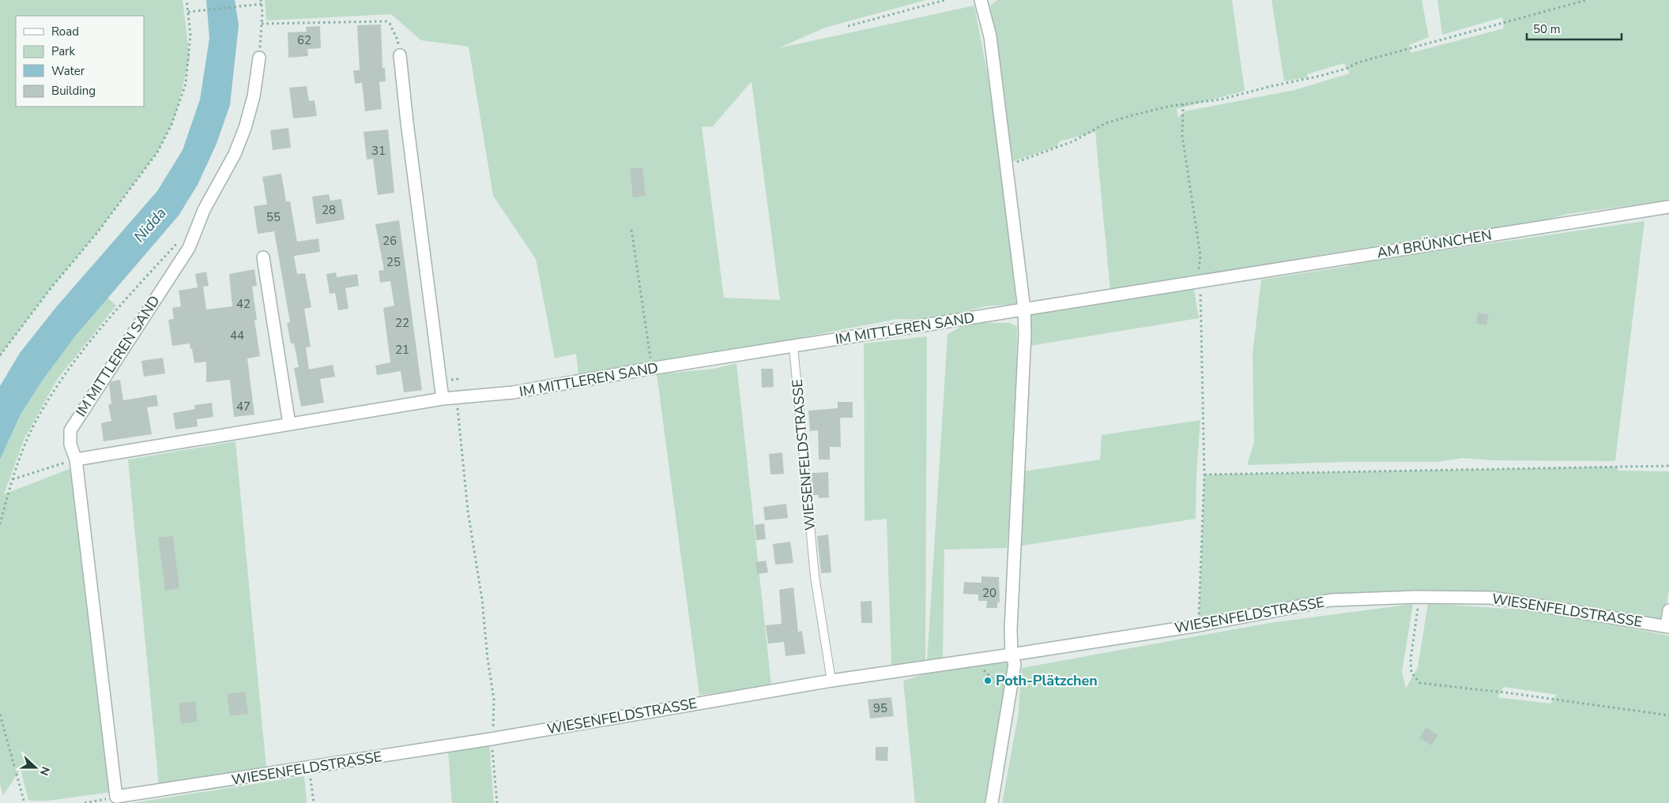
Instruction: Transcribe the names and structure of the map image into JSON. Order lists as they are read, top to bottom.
{
  "streets": {
    "street": ["AM BRÜNNCHEN", "IM MITTLEREN SAND", "WIESENFELDSTRASSE"]
  },
  "crossings": [
    ["AM BRÜNNCHEN", "IM MITTLEREN SAND"],
    ["IM MITTLEREN SAND", "WIESENFELDSTRASSE"]
  ],
  "water": ["Nidda"],
  "places": ["Poth-Plätzchen"],
  "house_numbers": [
    "62",
    "31",
    "28",
    "55",
    "26",
    "25",
    "42",
    "22",
    "44",
    "21",
    "47",
    "20",
    "95"
  ],
  "legend": [
    "Road",
    "Park",
    "Water",
    "Building"
  ],
  "scale_bar": "50 m",
  "north": "right"
}
